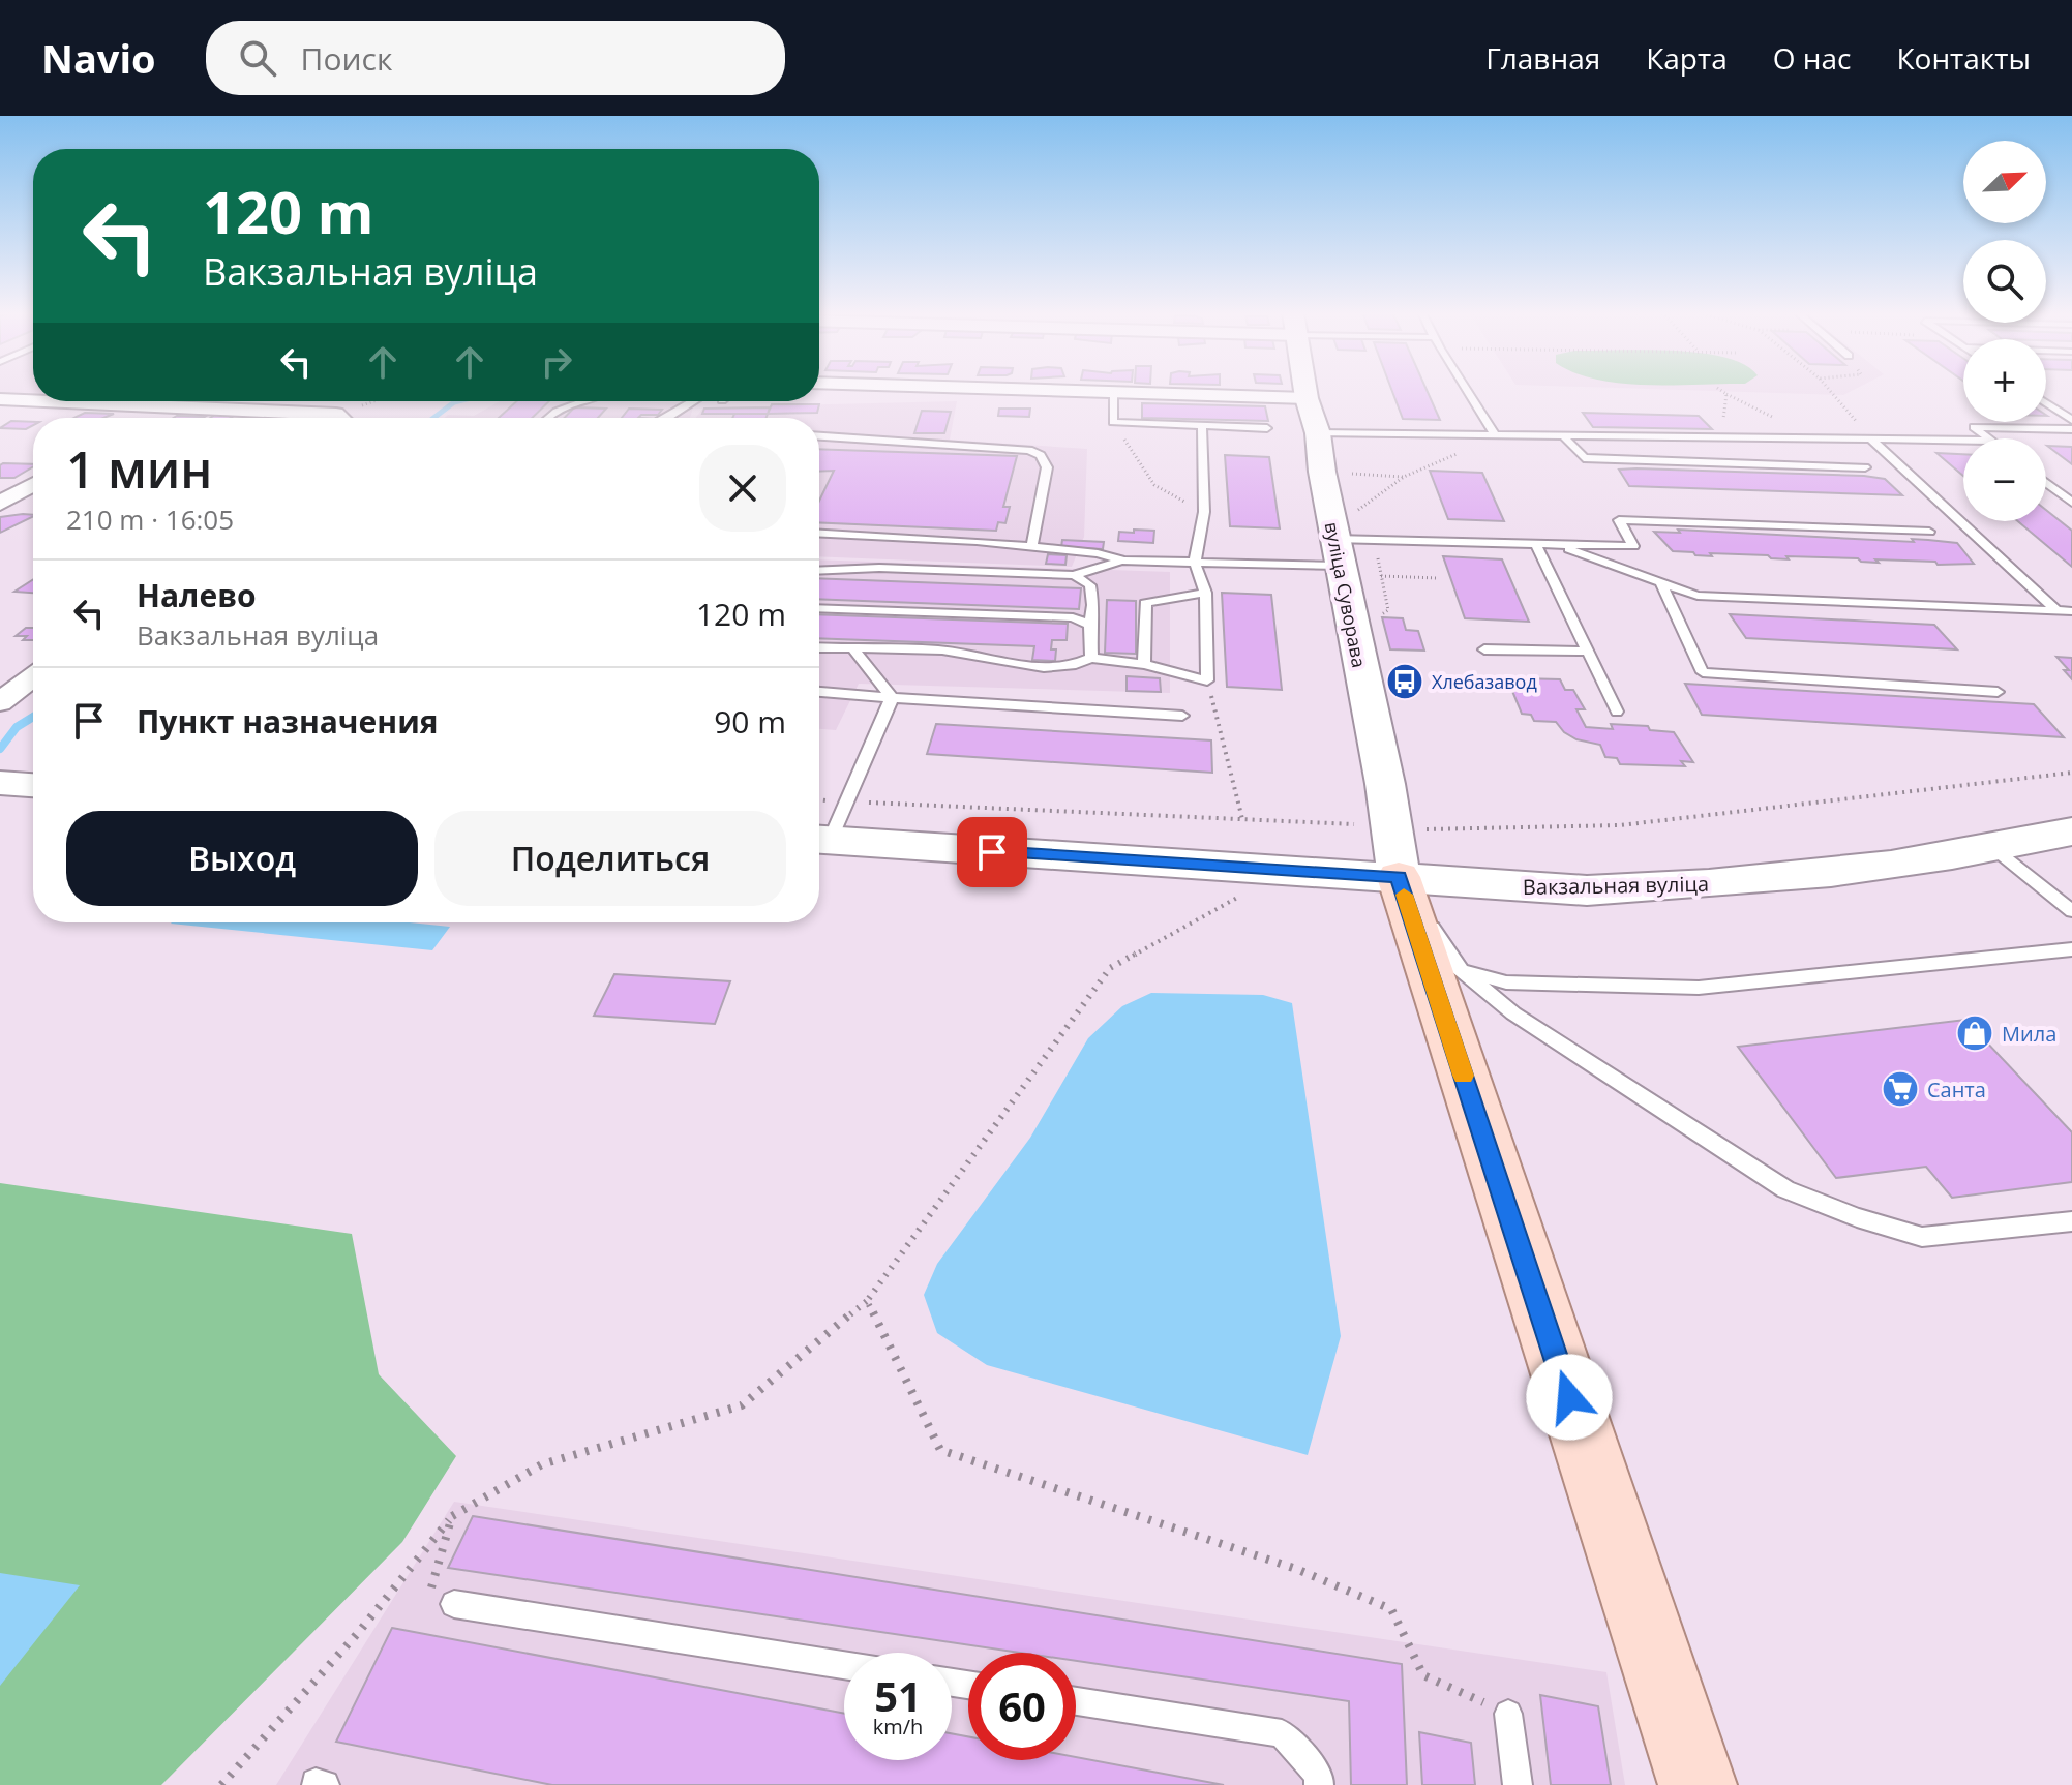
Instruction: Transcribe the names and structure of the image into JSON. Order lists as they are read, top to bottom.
{
  "streets": {
    "main road": ["вуліца Суворава", "Вакзальная вуліца"]
  },
  "crossings": [
    ["вуліца Суворава", "Вакзальная вуліца"]
  ],
  "places": {
    "bus stop": ["Хлебазавод"],
    "shop": ["Мила"],
    "supermarket": ["Санта"]
  },
  "north": "top right",
  "page": {
    "header": "Navio",
    "search": "Поиск",
    "nav": [
      "Главная",
      "Карта",
      "О нас",
      "Контакты"
    ],
    "map_buttons": ["+", "−"],
    "turn": ["120 m", "Вакзальная вуліца"],
    "heading": ["1 мин", "210 m · 16:05"],
    "list": [
      {
        "name": "Налево",
        "note": "Вакзальная вуліца",
        "value": "120 m"
      },
      {
        "name": "Пункт назначения",
        "value": "90 m"
      }
    ],
    "buttons": ["Выход", "Поделиться"],
    "speed": "51 km/h",
    "limit": "60"
  }
}
